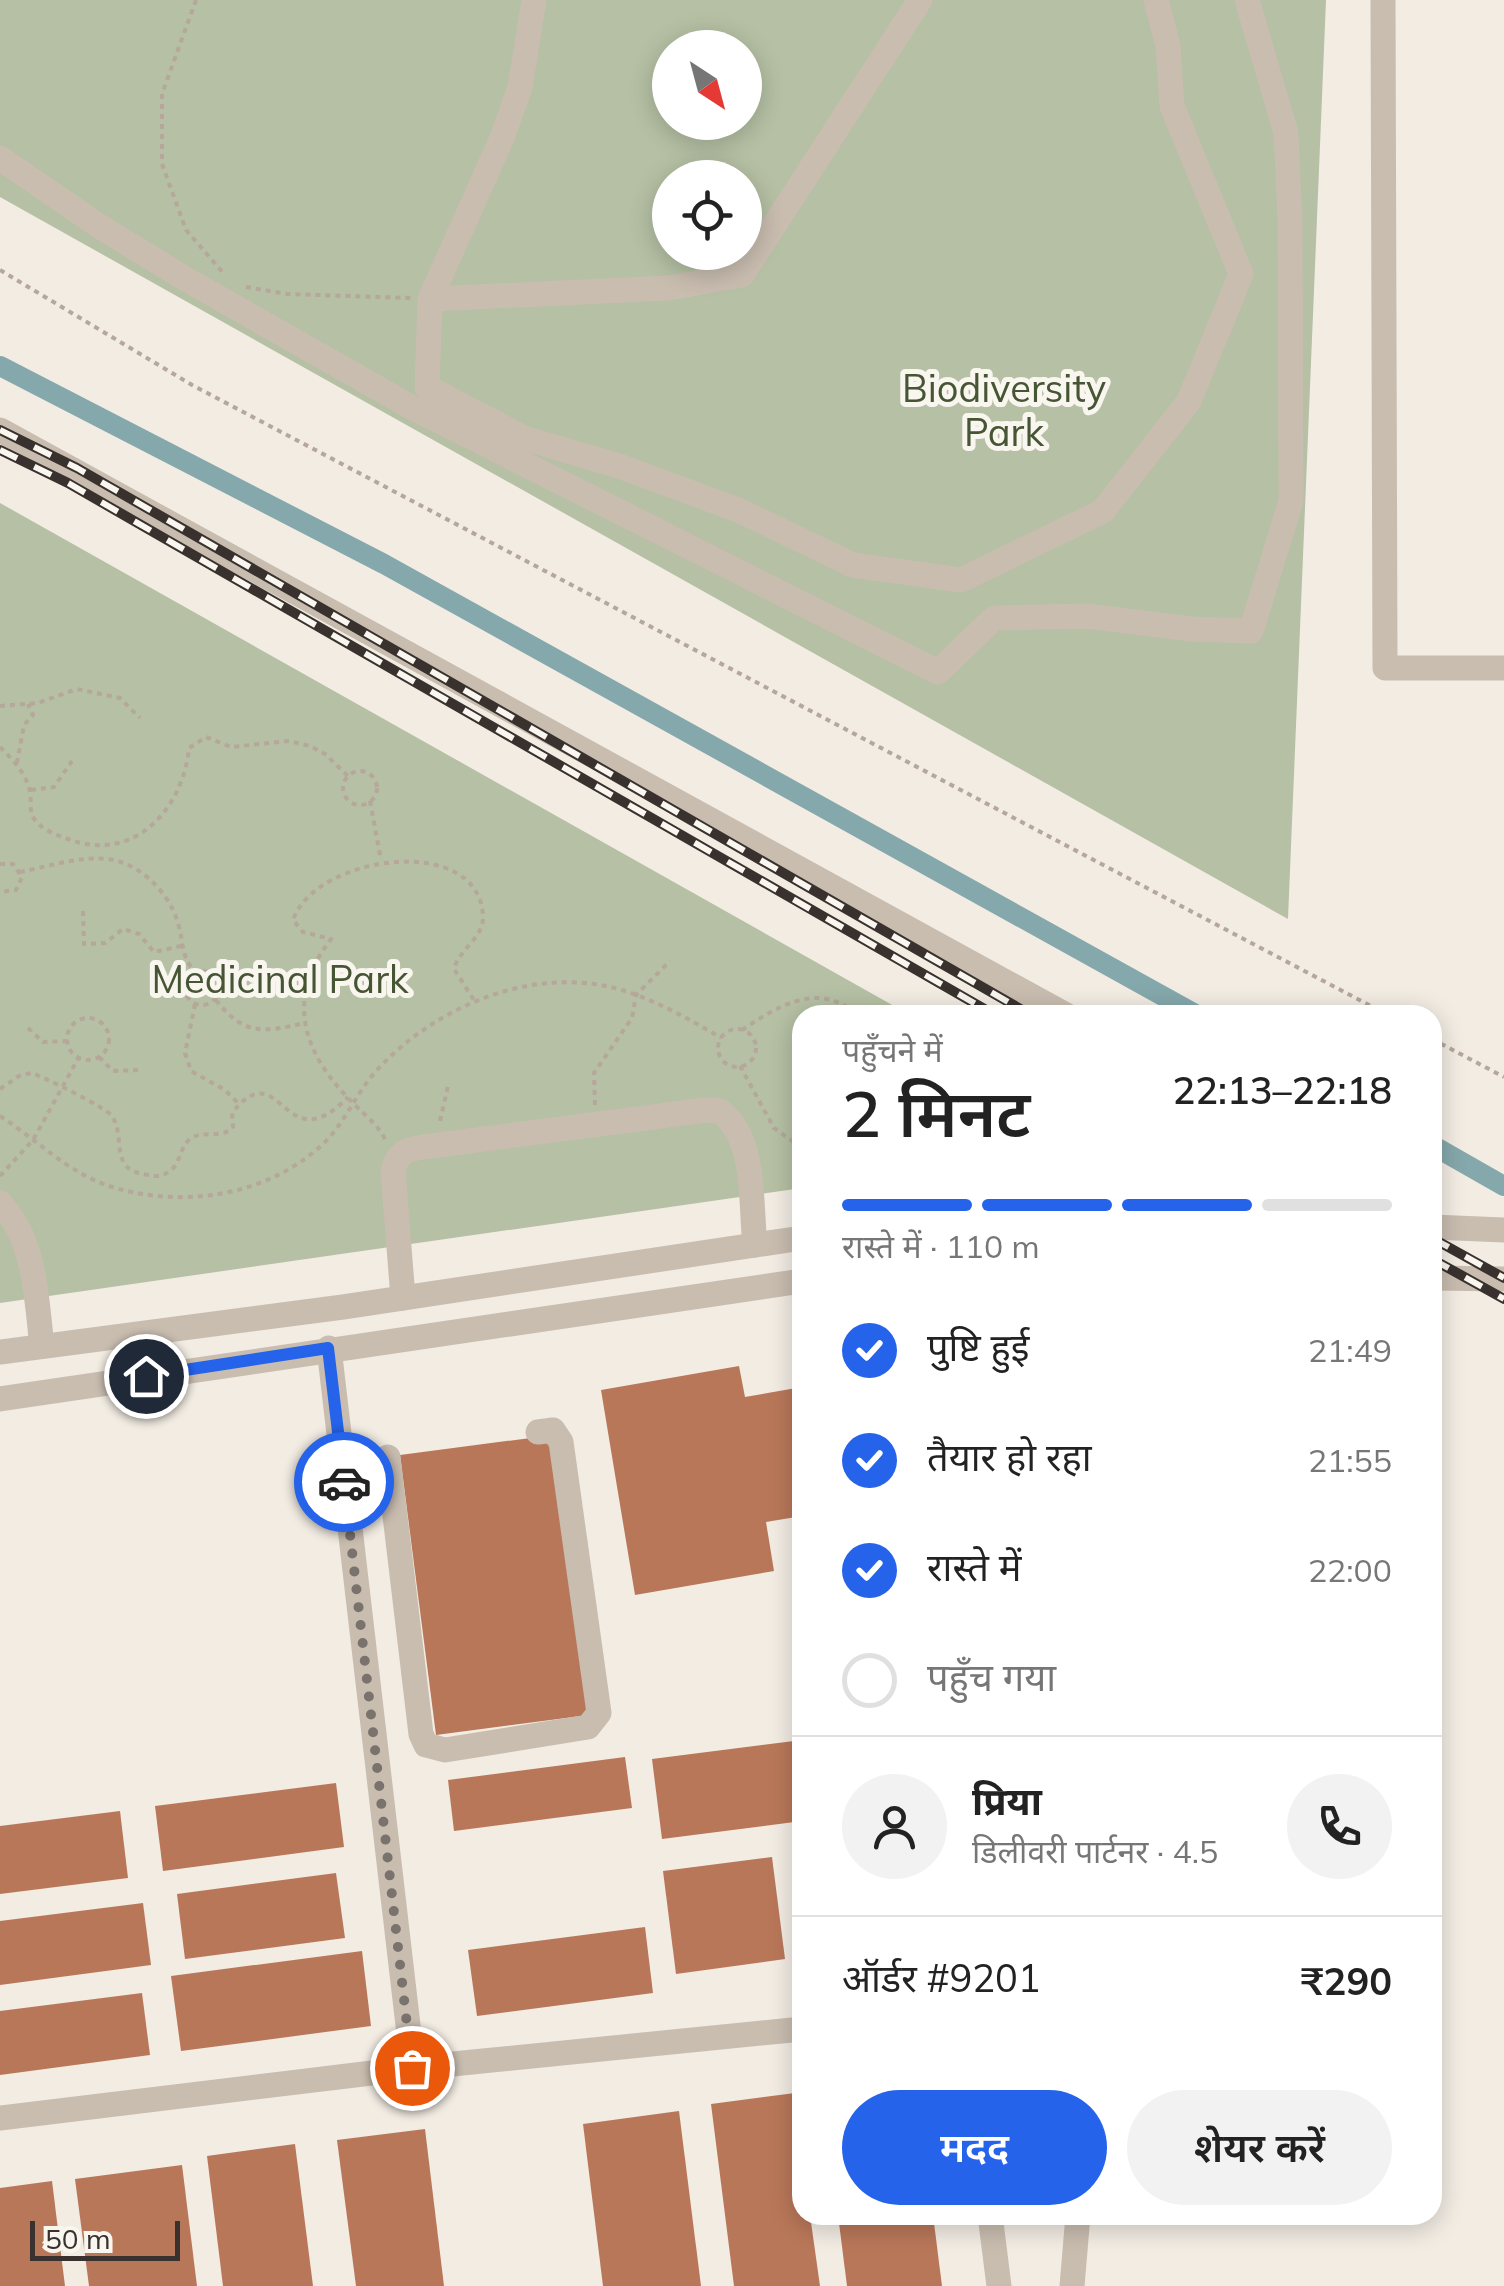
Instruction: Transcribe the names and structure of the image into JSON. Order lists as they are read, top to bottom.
{
  "parks": ["Biodiversity Park", "Medicinal Park"],
  "scale_bar": "50 m",
  "north": "bottom right",
  "page": {
    "heading": ["2 मिनट", "पहुँचने में", "22:13–22:18"],
    "panel": [
      "प्रिया",
      "डिलीवरी पार्टनर · 4.5",
      "ऑर्डर #9201",
      "₹290"
    ],
    "bar": "रास्ते में · 110 m",
    "list": [
      ["पुष्टि हुई", "21:49"],
      ["तैयार हो रहा", "21:55"],
      ["रास्ते में", "22:00"],
      "पहुँच गया"
    ],
    "buttons": ["मदद", "शेयर करें"],
    "scale": "50 m"
  }
}
